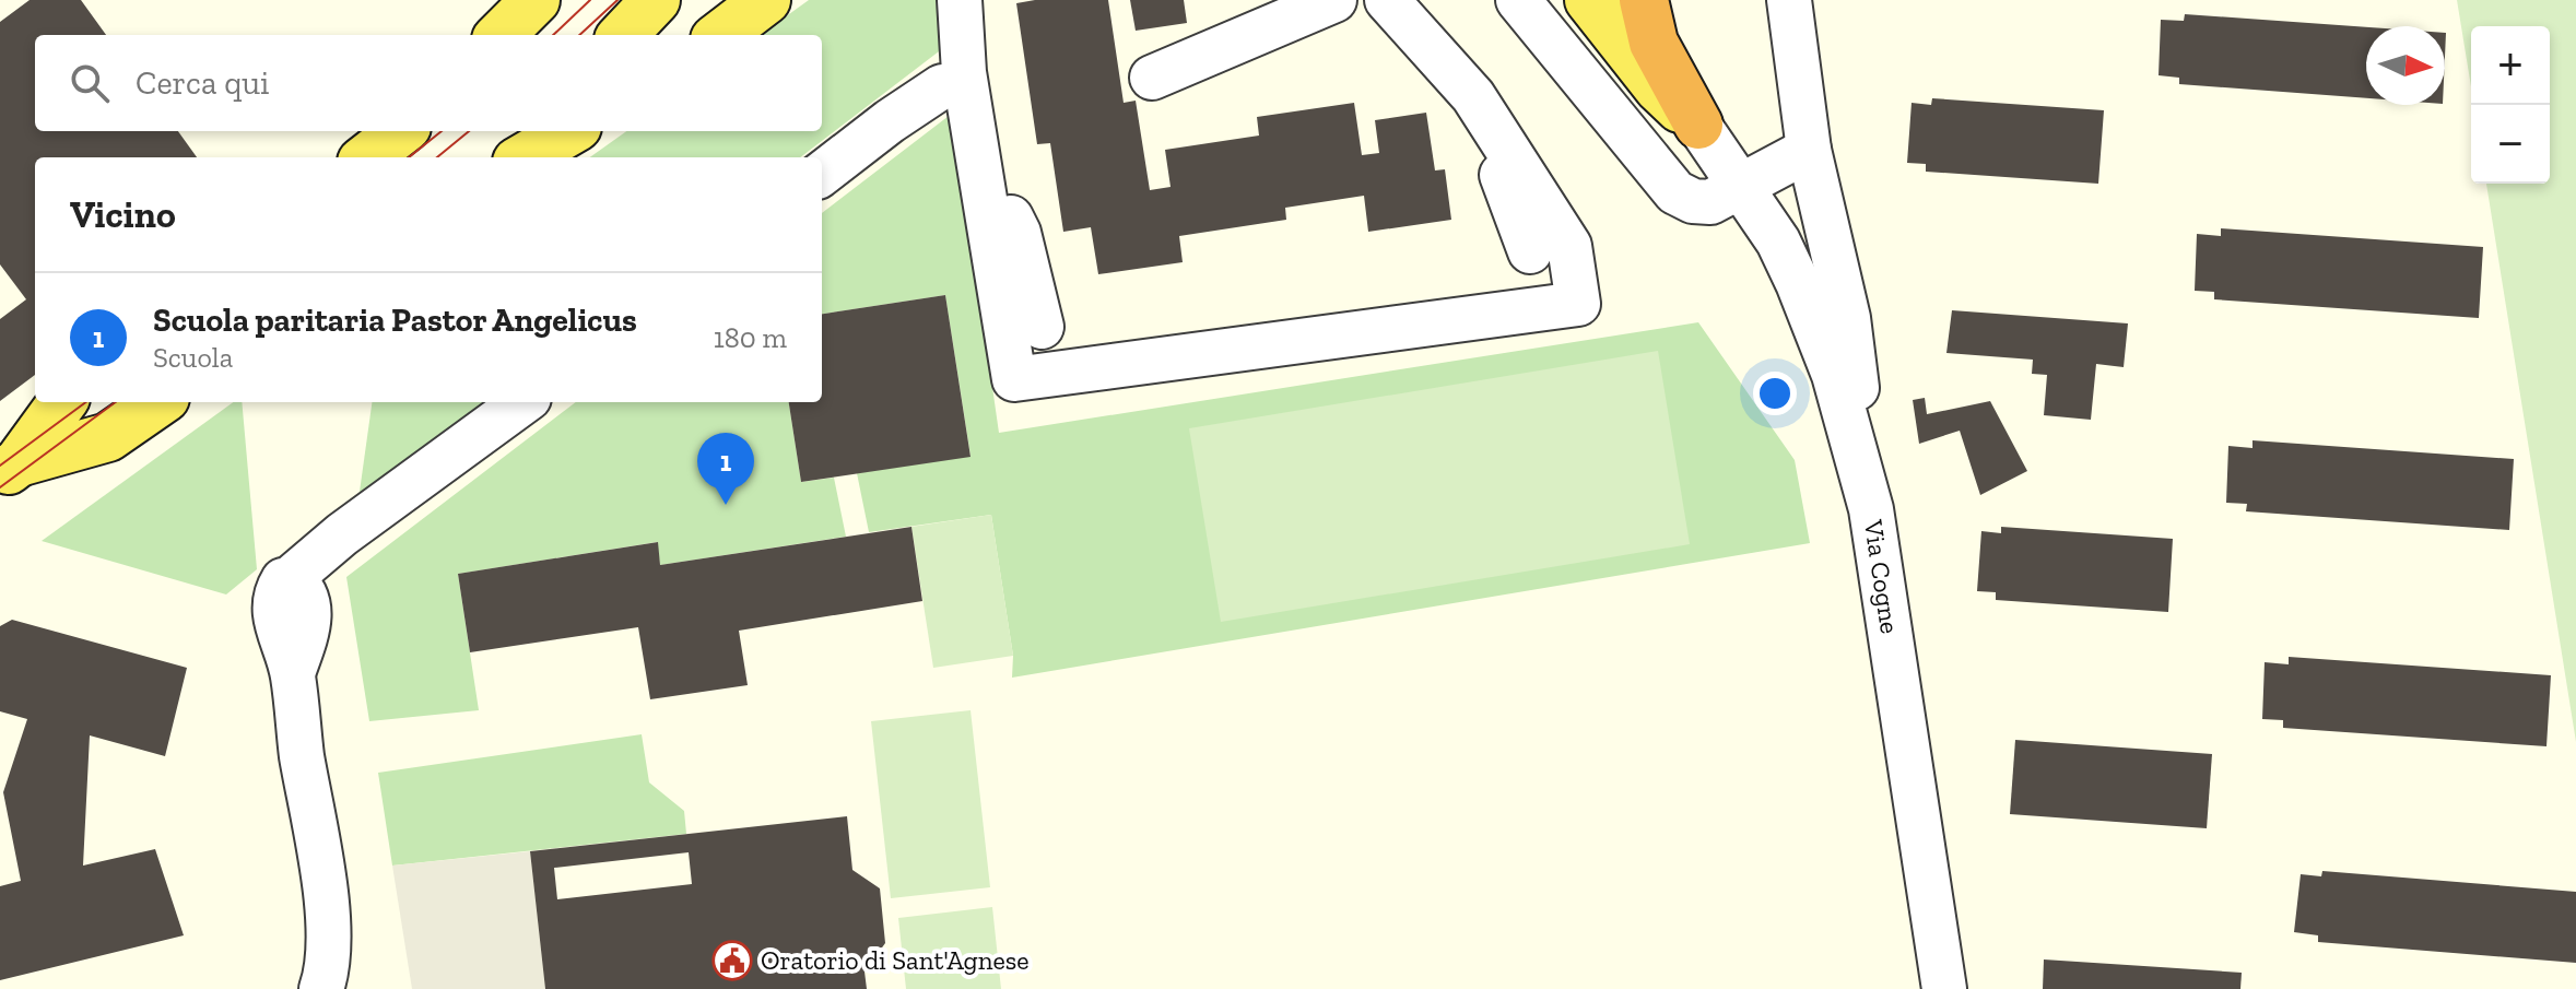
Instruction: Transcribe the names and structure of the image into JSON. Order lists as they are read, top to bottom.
{
  "streets": {
    "street": ["Via Cogne"]
  },
  "places": {
    "public building": ["Oratorio di Sant'Agnese"]
  },
  "north": "right",
  "page": {
    "map_buttons": ["+", "−"],
    "search": "Cerca qui",
    "heading": "Vicino",
    "list": [
      {
        "mark": "1",
        "name": "Scuola paritaria Pastor Angelicus",
        "note": "Scuola",
        "value": "180 m"
      }
    ],
    "pins": "1"
  }
}
